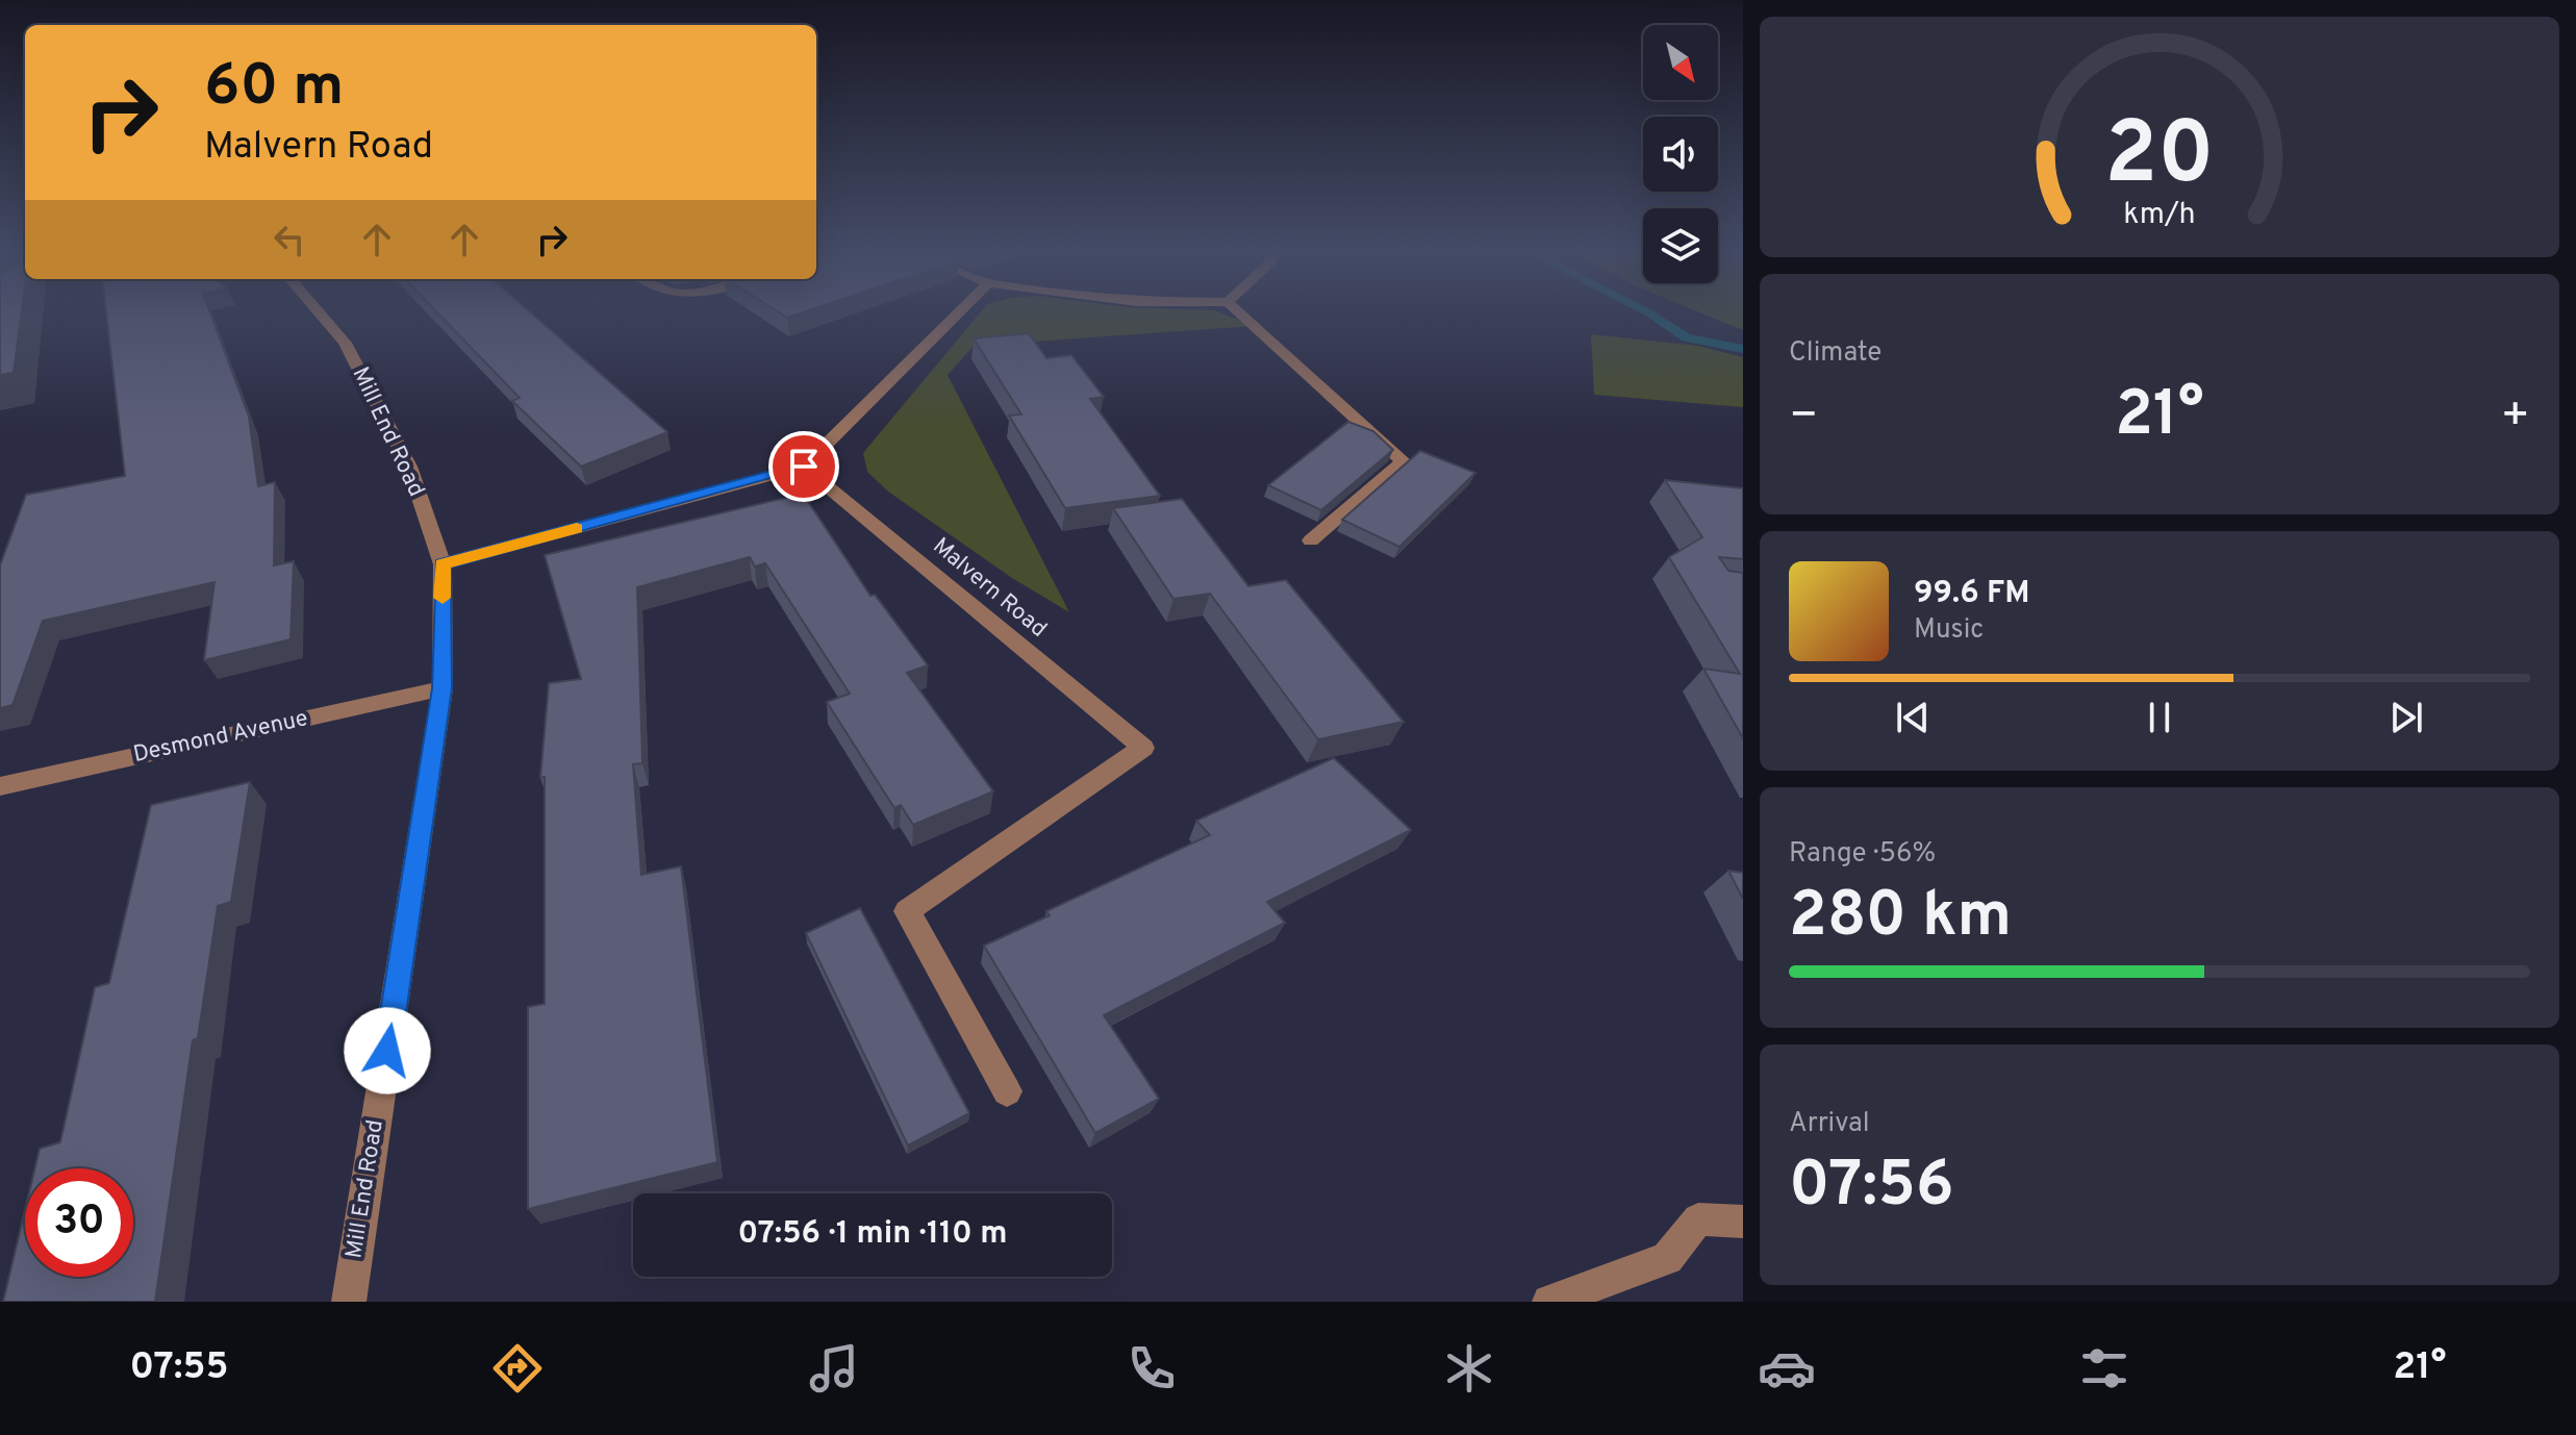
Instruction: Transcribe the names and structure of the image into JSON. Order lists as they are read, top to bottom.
{
  "streets": {
    "street": ["Mill End Road", "Malvern Road", "Desmond Avenue"]
  },
  "crossings": [
    ["Mill End Road", "Desmond Avenue"]
  ],
  "north": "bottom right",
  "page": {
    "turn": ["60 m", "Malvern Road"],
    "tile": [
      "Climate",
      ["Range · 56%", "280 km"],
      ["Arrival", "07:56"]
    ],
    "heat": ["−", "21°", "+"],
    "song": ["99.6 FM", "Music"],
    "limit": "30",
    "trip": "07:56 · 1 min · 110 m",
    "tabs": ["07:55", "21°"],
    "gauge": ["20", "km/h"]
  }
}
